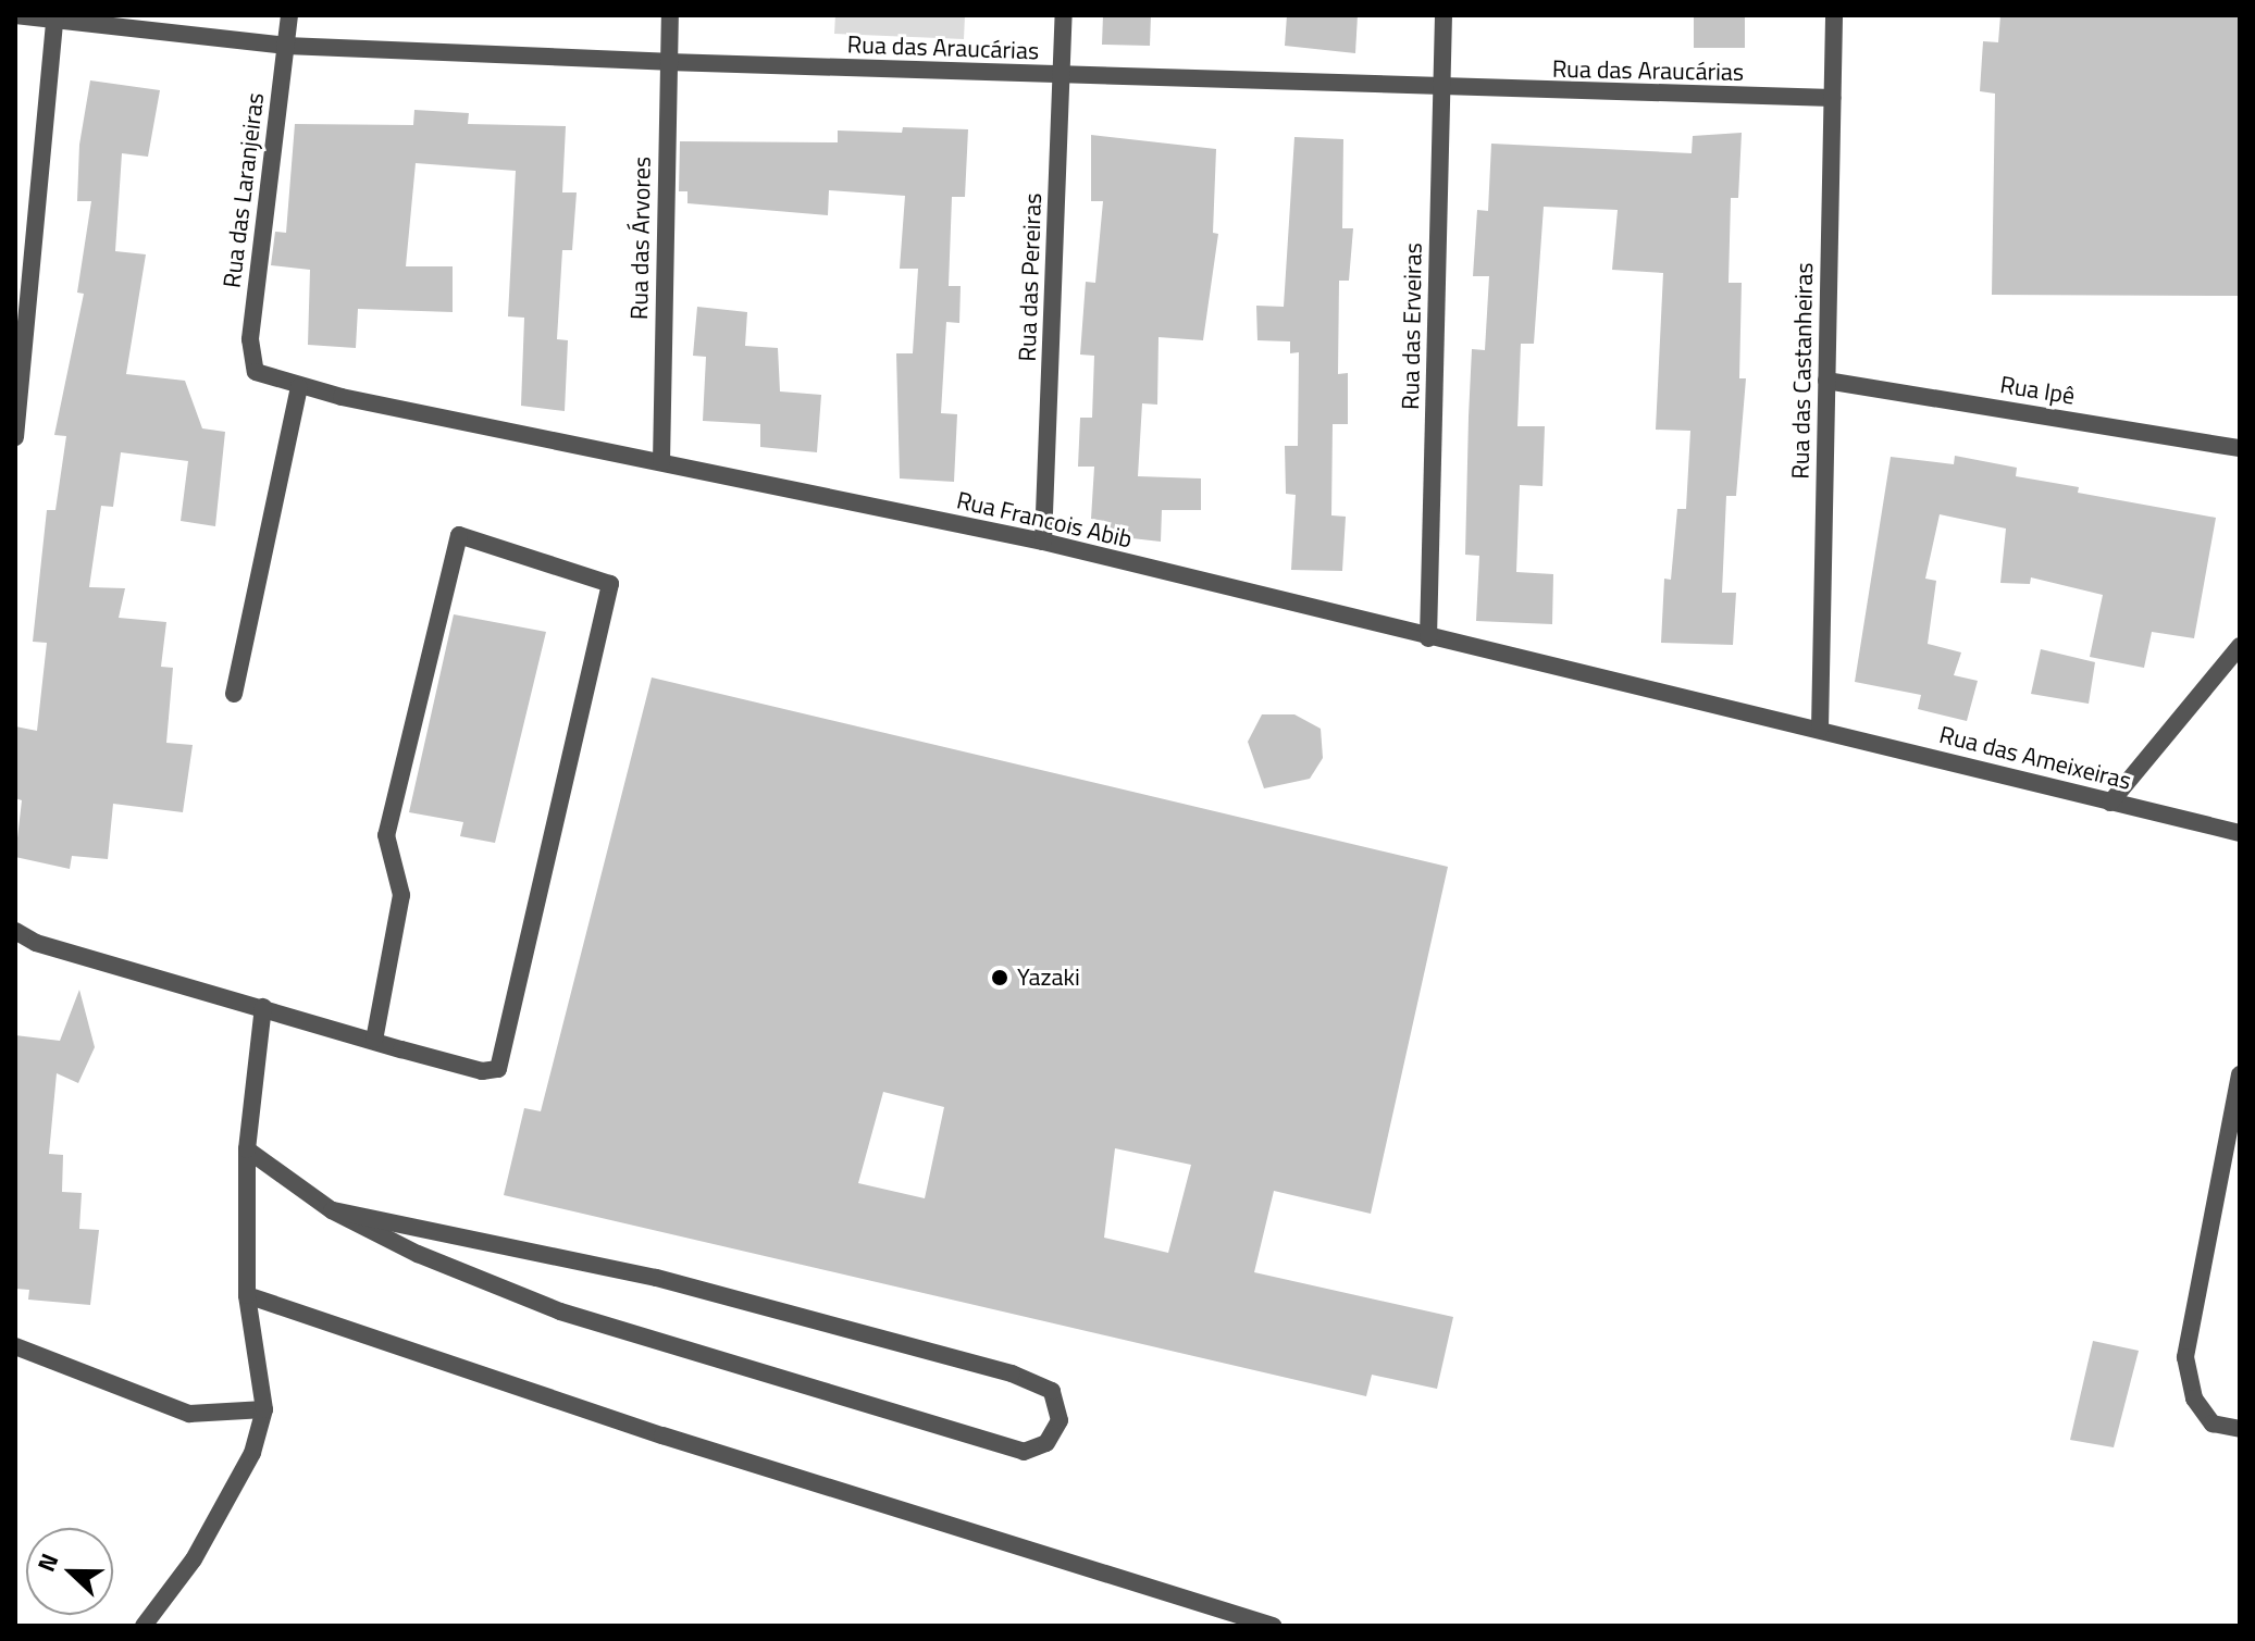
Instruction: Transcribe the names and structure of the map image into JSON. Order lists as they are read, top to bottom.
{
  "streets": {
    "street": [
      "Rua das Araucárias",
      "Rua das Laranjeiras",
      "Rua das Árvores",
      "Rua das Pereiras",
      "Rua das Erveiras",
      "Rua das Castanheiras",
      "Rua Ipê",
      "Rua Francois Abib",
      "Rua das Ameixeiras"
    ]
  },
  "crossings": [
    ["Rua das Araucárias", "Rua das Laranjeiras"],
    ["Rua das Araucárias", "Rua das Árvores"],
    ["Rua das Araucárias", "Rua das Pereiras"],
    ["Rua das Araucárias", "Rua das Erveiras"],
    ["Rua das Araucárias", "Rua das Castanheiras"],
    ["Rua das Laranjeiras", "Rua Francois Abib"],
    ["Rua das Árvores", "Rua Francois Abib"],
    ["Rua das Pereiras", "Rua Francois Abib"],
    ["Rua das Erveiras", "Rua Francois Abib"],
    ["Rua das Castanheiras", "Rua Ipê"],
    ["Rua das Castanheiras", "Rua Francois Abib"],
    ["Rua das Castanheiras", "Rua das Ameixeiras"],
    ["Rua Francois Abib", "Rua das Ameixeiras"]
  ],
  "places": ["Yazaki"],
  "north": "left"
}
